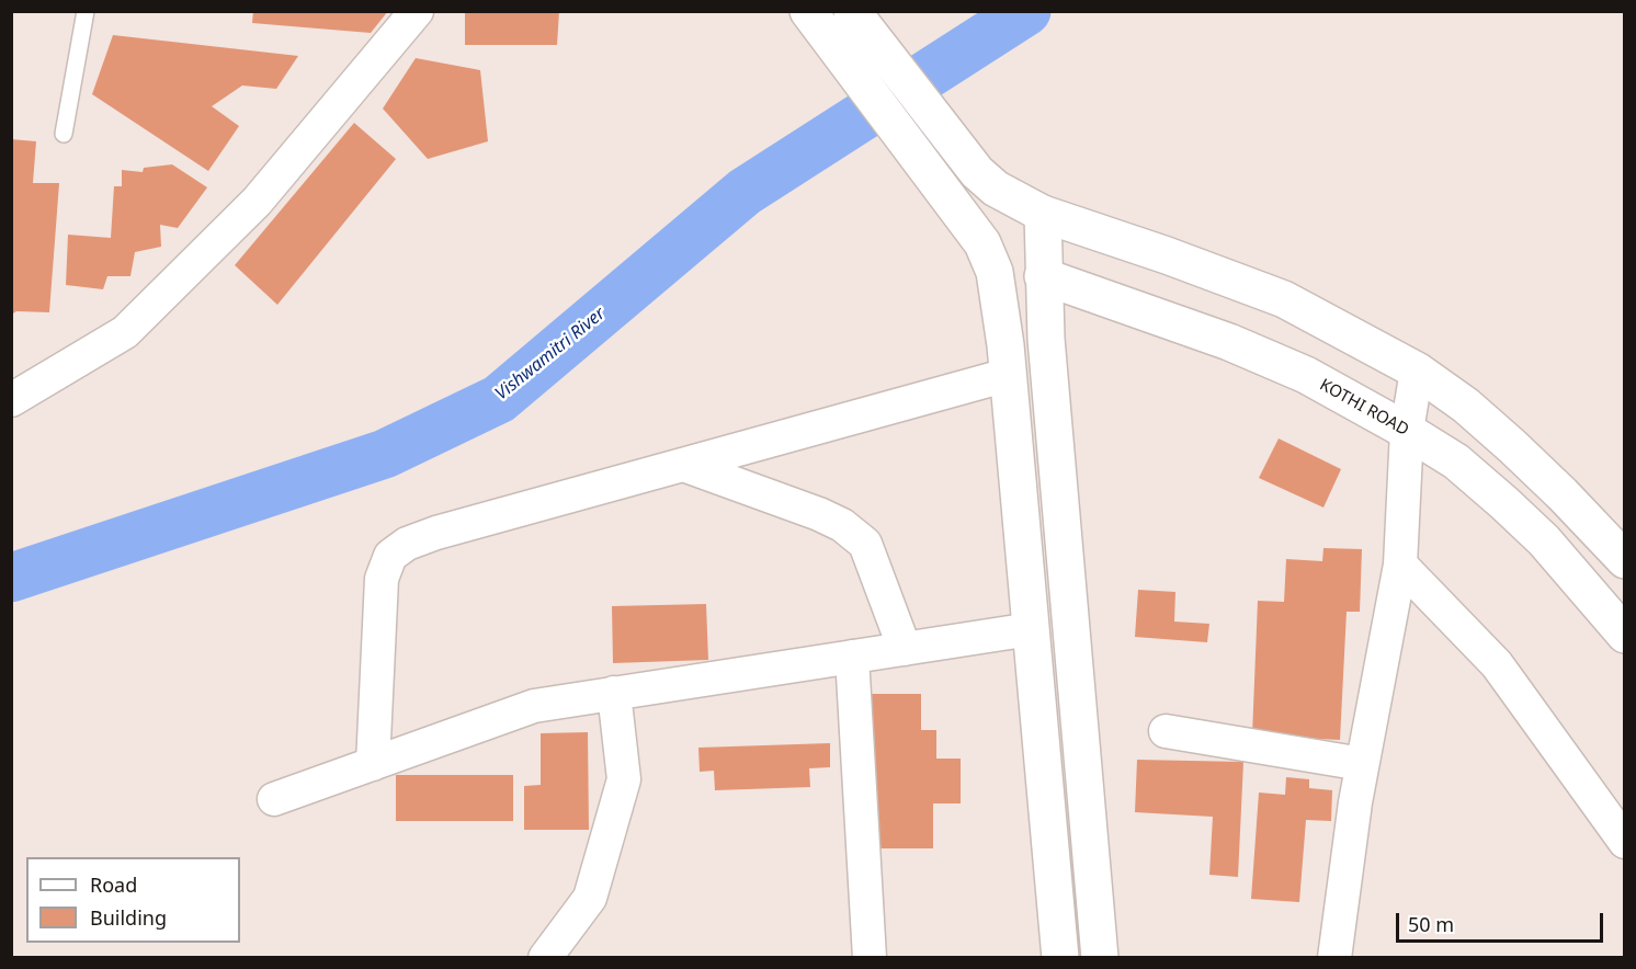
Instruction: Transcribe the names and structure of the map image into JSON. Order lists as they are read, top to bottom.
{
  "streets": {
    "main road": ["KOTHI ROAD"]
  },
  "water": ["Vishwamitri River"],
  "legend": ["Road", "Building"],
  "scale_bar": "50 m"
}
